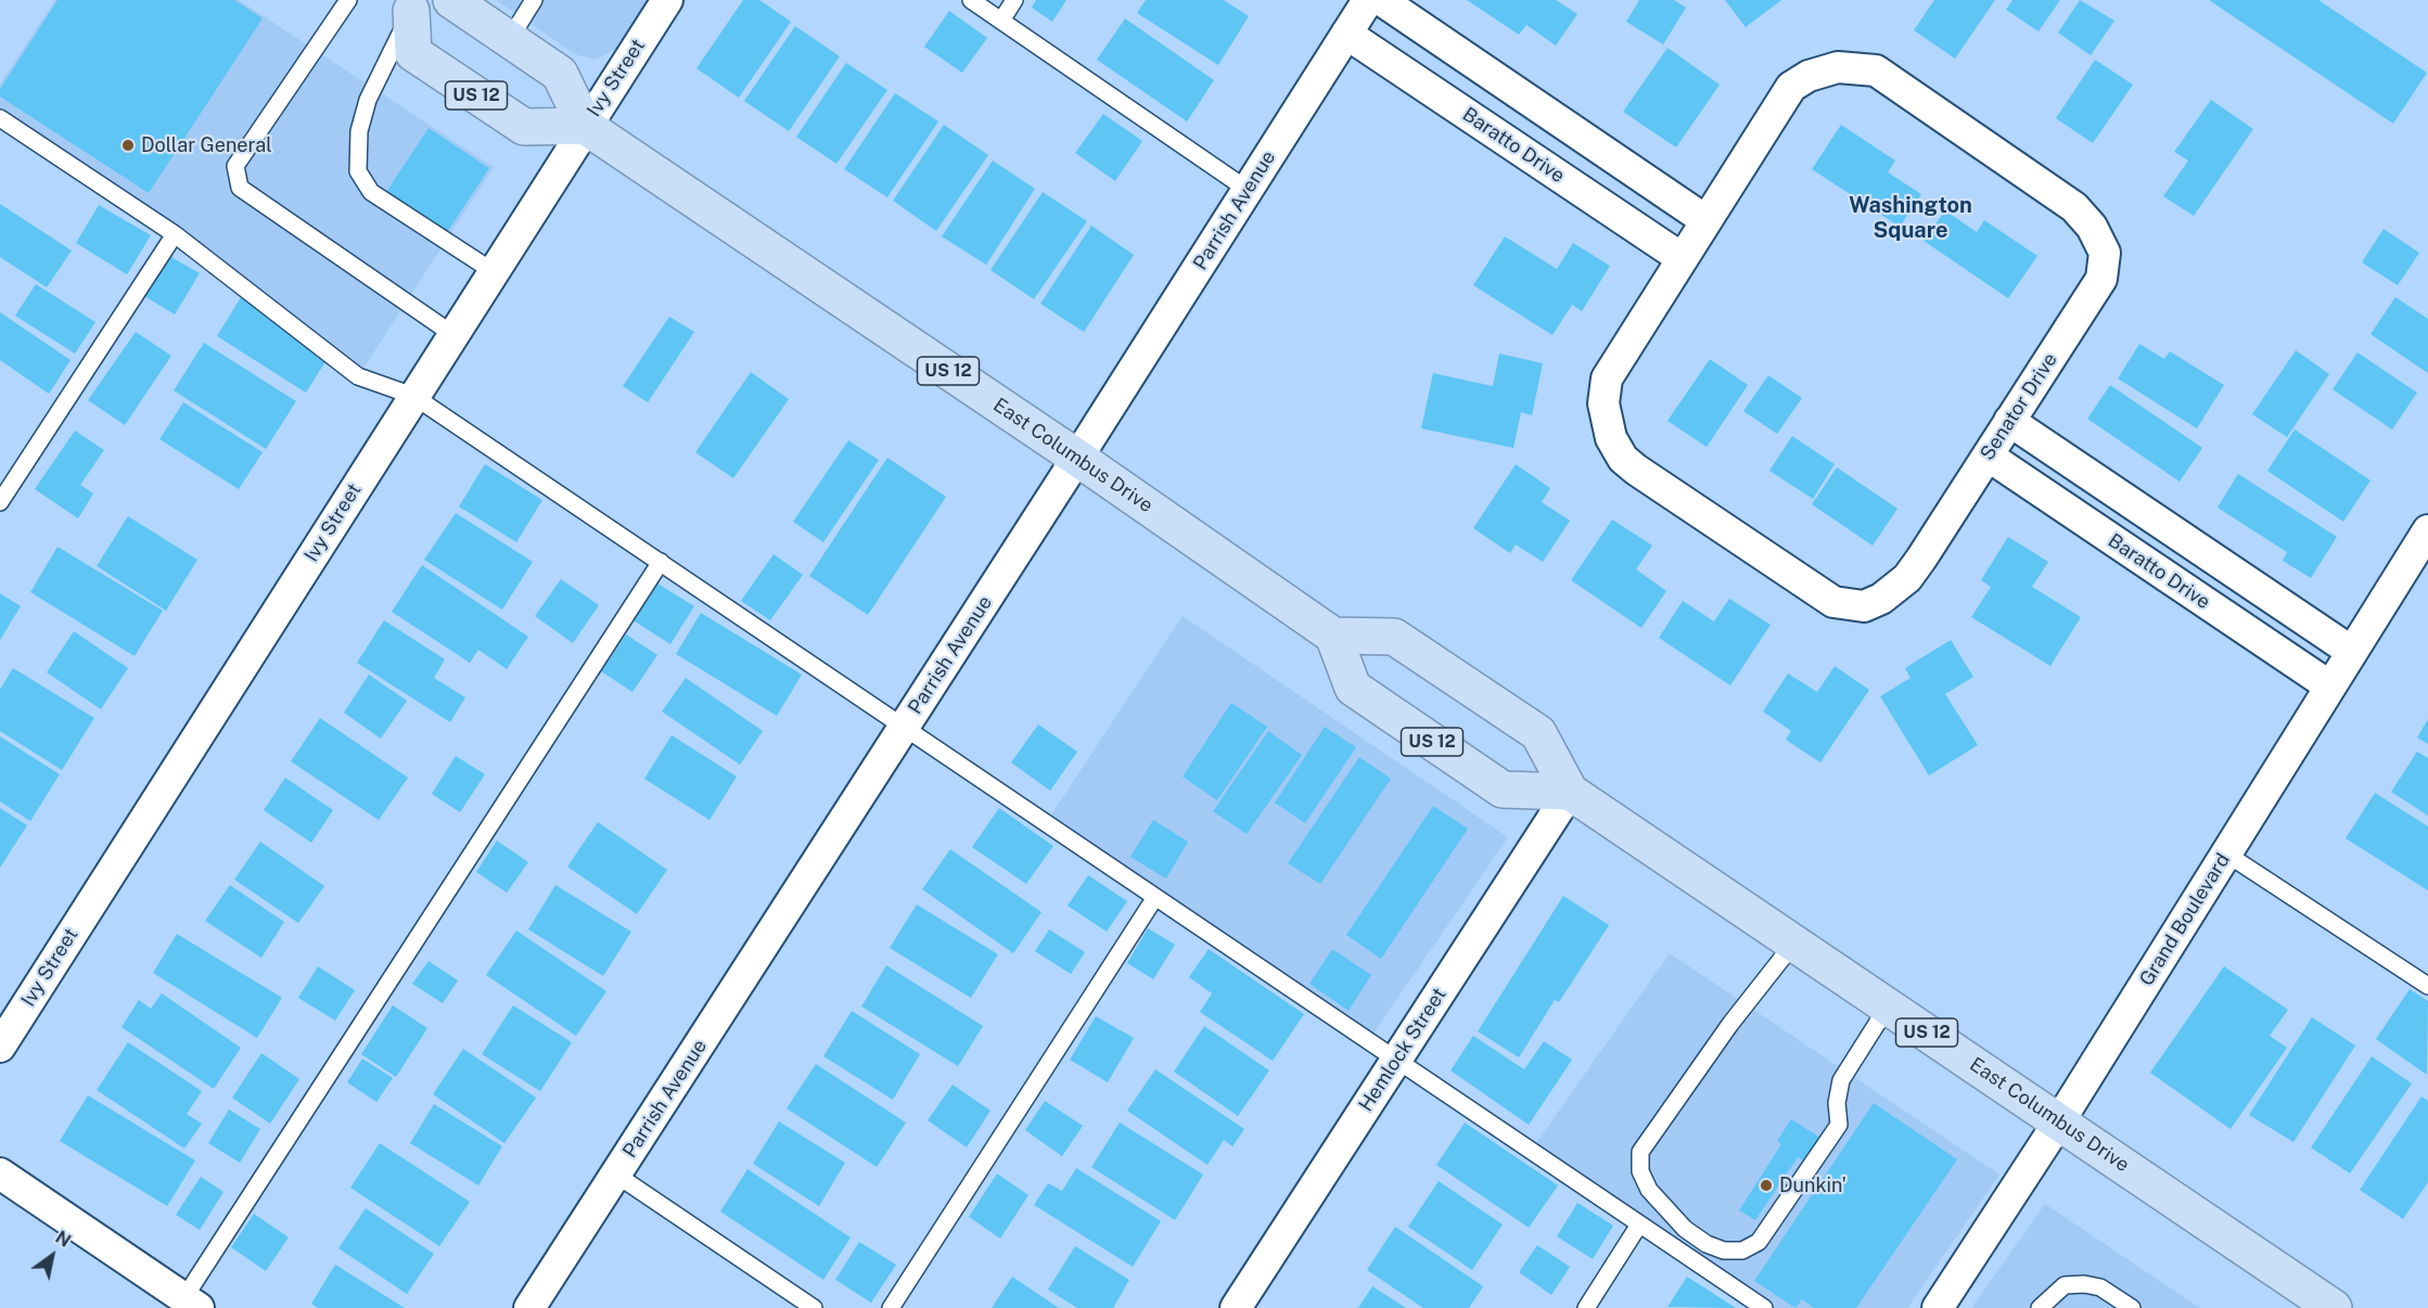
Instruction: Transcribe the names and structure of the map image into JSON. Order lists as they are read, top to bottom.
{
  "streets": {
    "main road": ["US 12", "East Columbus Drive"],
    "street": [
      "Ivy Street",
      "Baratto Drive",
      "Parrish Avenue",
      "Senator Drive",
      "Grand Boulevard",
      "Hemlock Street"
    ]
  },
  "crossings": [
    ["Ivy Street", "US 12"],
    ["Ivy Street", "East Columbus Drive"],
    ["US 12", "East Columbus Drive"],
    ["US 12", "Hemlock Street"],
    ["Baratto Drive", "Parrish Avenue"],
    ["Baratto Drive", "Senator Drive"],
    ["Baratto Drive", "Grand Boulevard"],
    ["Parrish Avenue", "East Columbus Drive"],
    ["East Columbus Drive", "Grand Boulevard"],
    ["East Columbus Drive", "Hemlock Street"]
  ],
  "districts": ["Washington Square"],
  "places": ["Dollar General", "Dunkin'"],
  "north": "top right"
}
